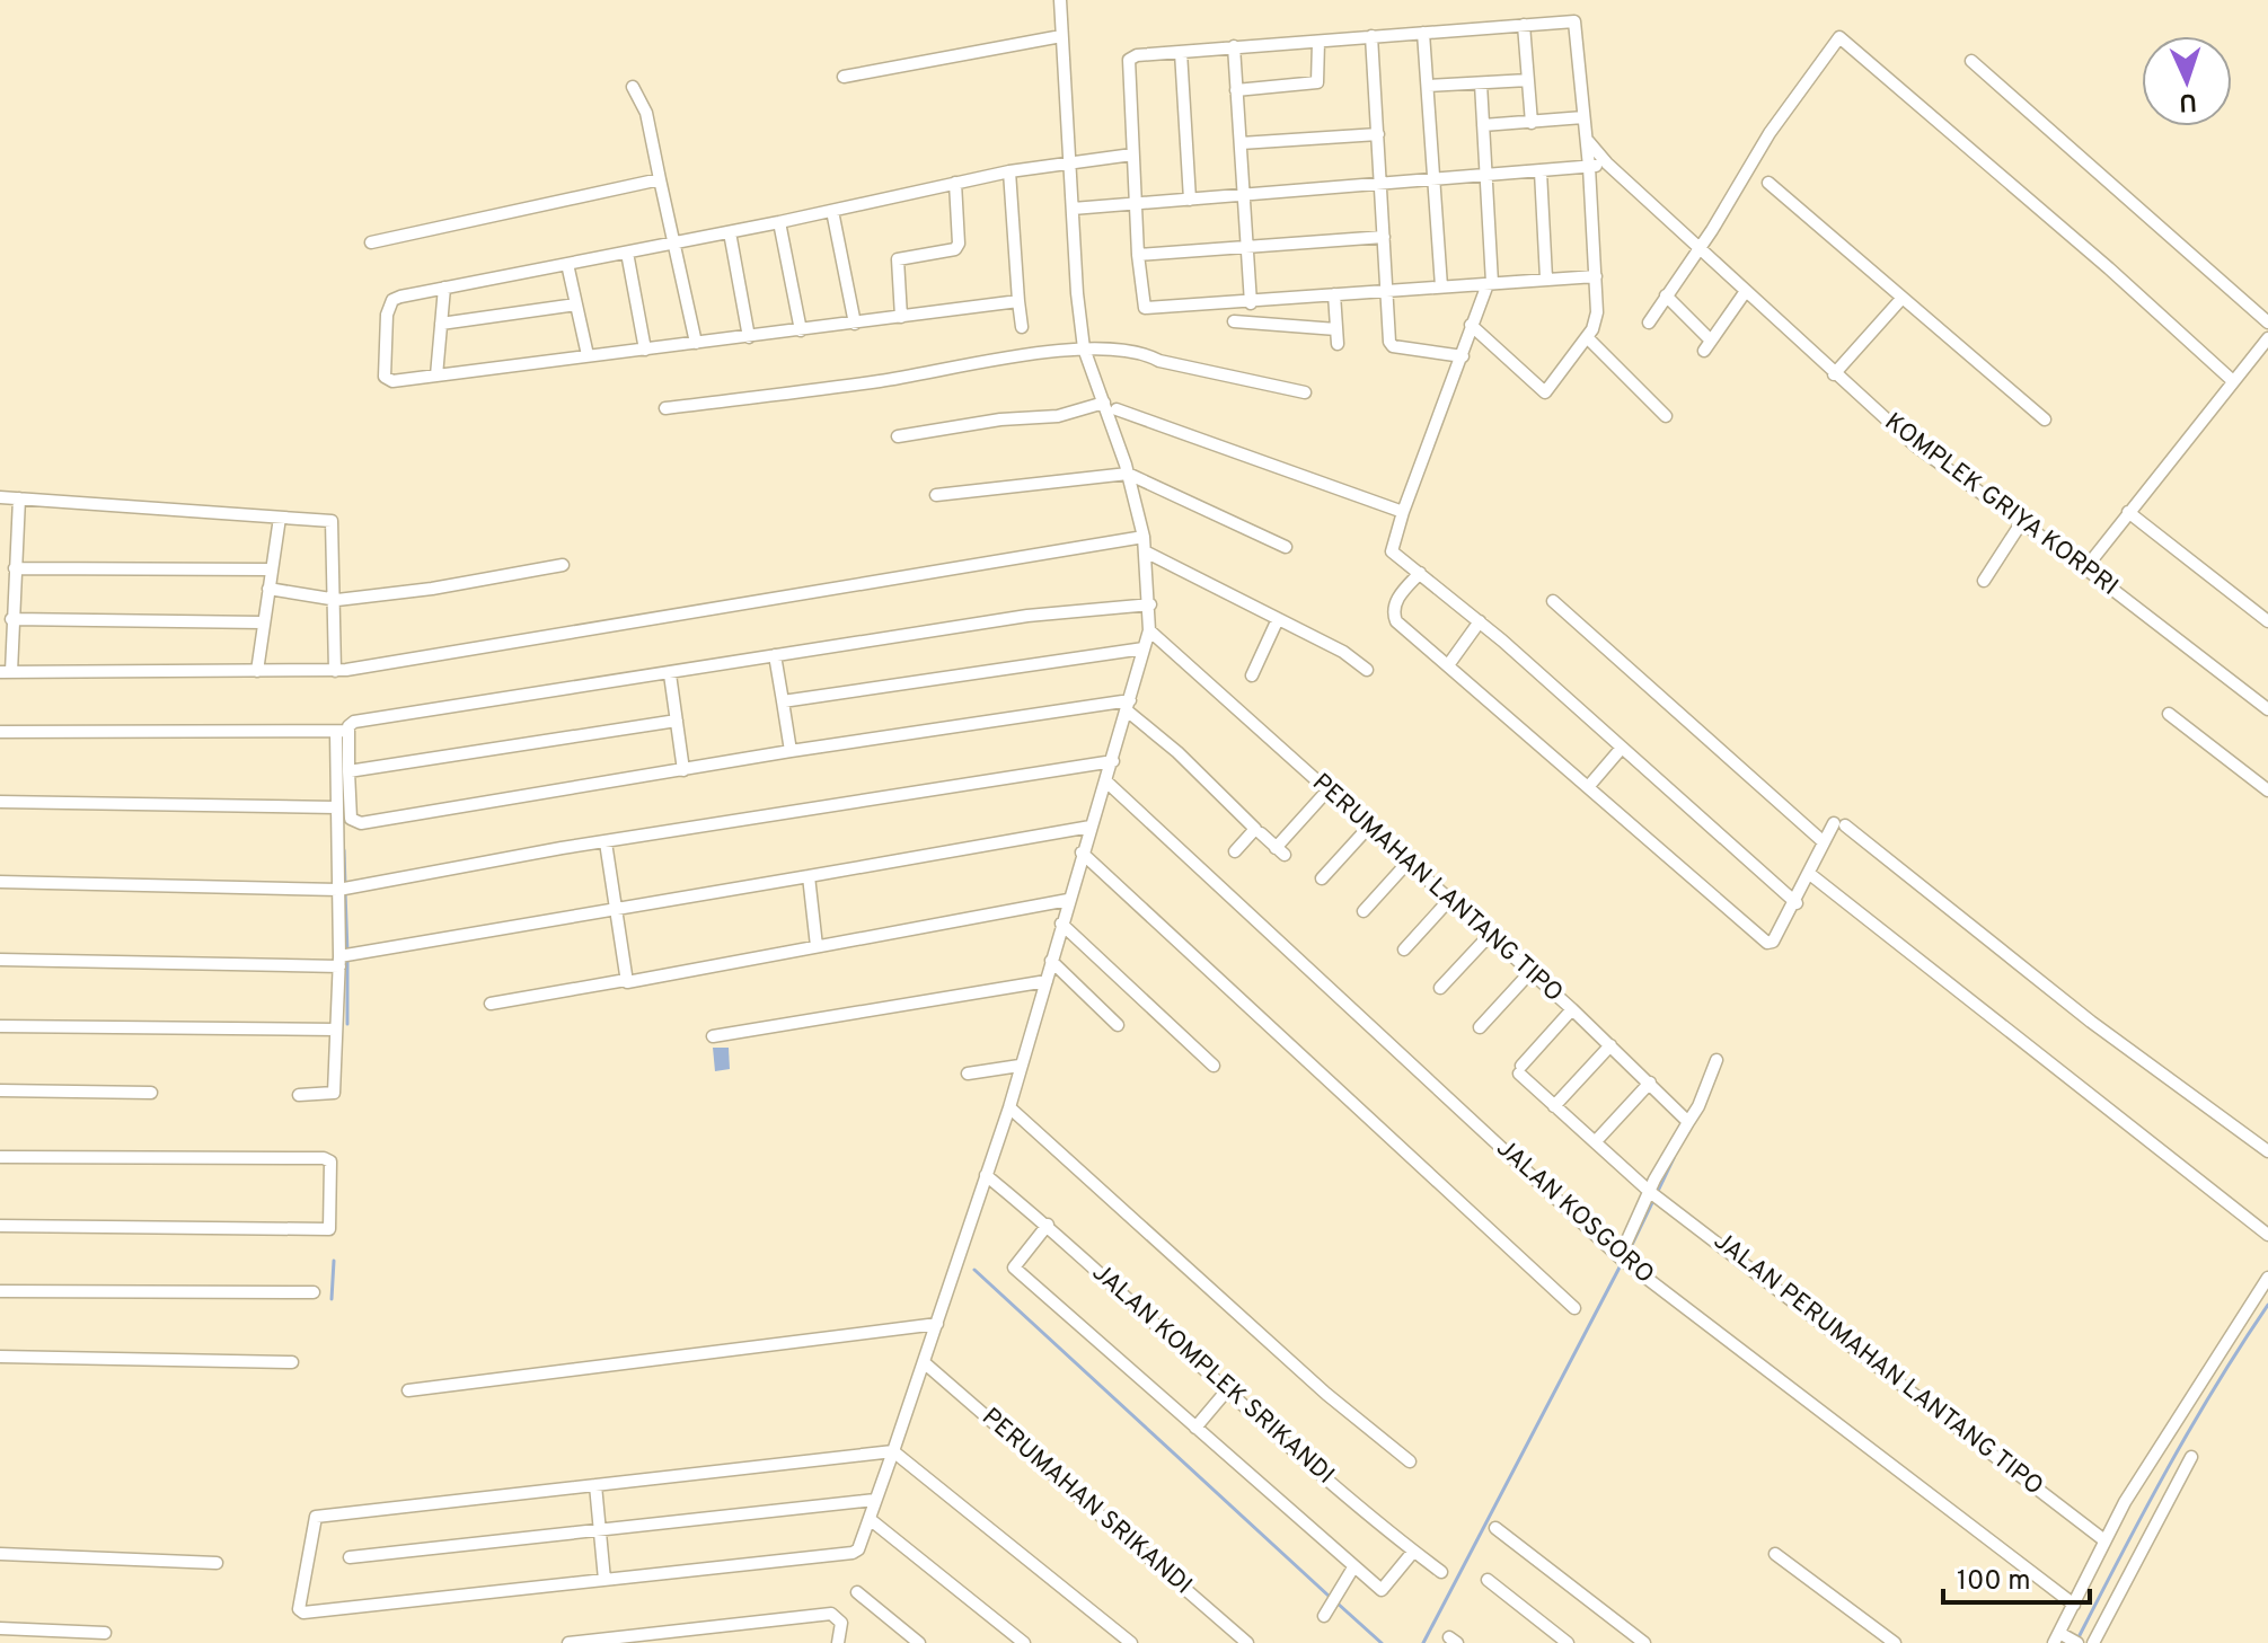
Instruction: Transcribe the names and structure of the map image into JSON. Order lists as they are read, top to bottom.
{
  "streets": {
    "street": [
      "KOMPLEK GRIYA KORPRI",
      "PERUMAHAN LANTANG TIPO",
      "JALAN KOSGORO",
      "JALAN PERUMAHAN LANTANG TIPO",
      "JALAN KOMPLEK SRIKANDI",
      "PERUMAHAN SRIKANDI"
    ]
  },
  "crossings": [
    ["PERUMAHAN LANTANG TIPO", "JALAN PERUMAHAN LANTANG TIPO"]
  ],
  "scale_bar": "100 m",
  "north": "bottom"
}
